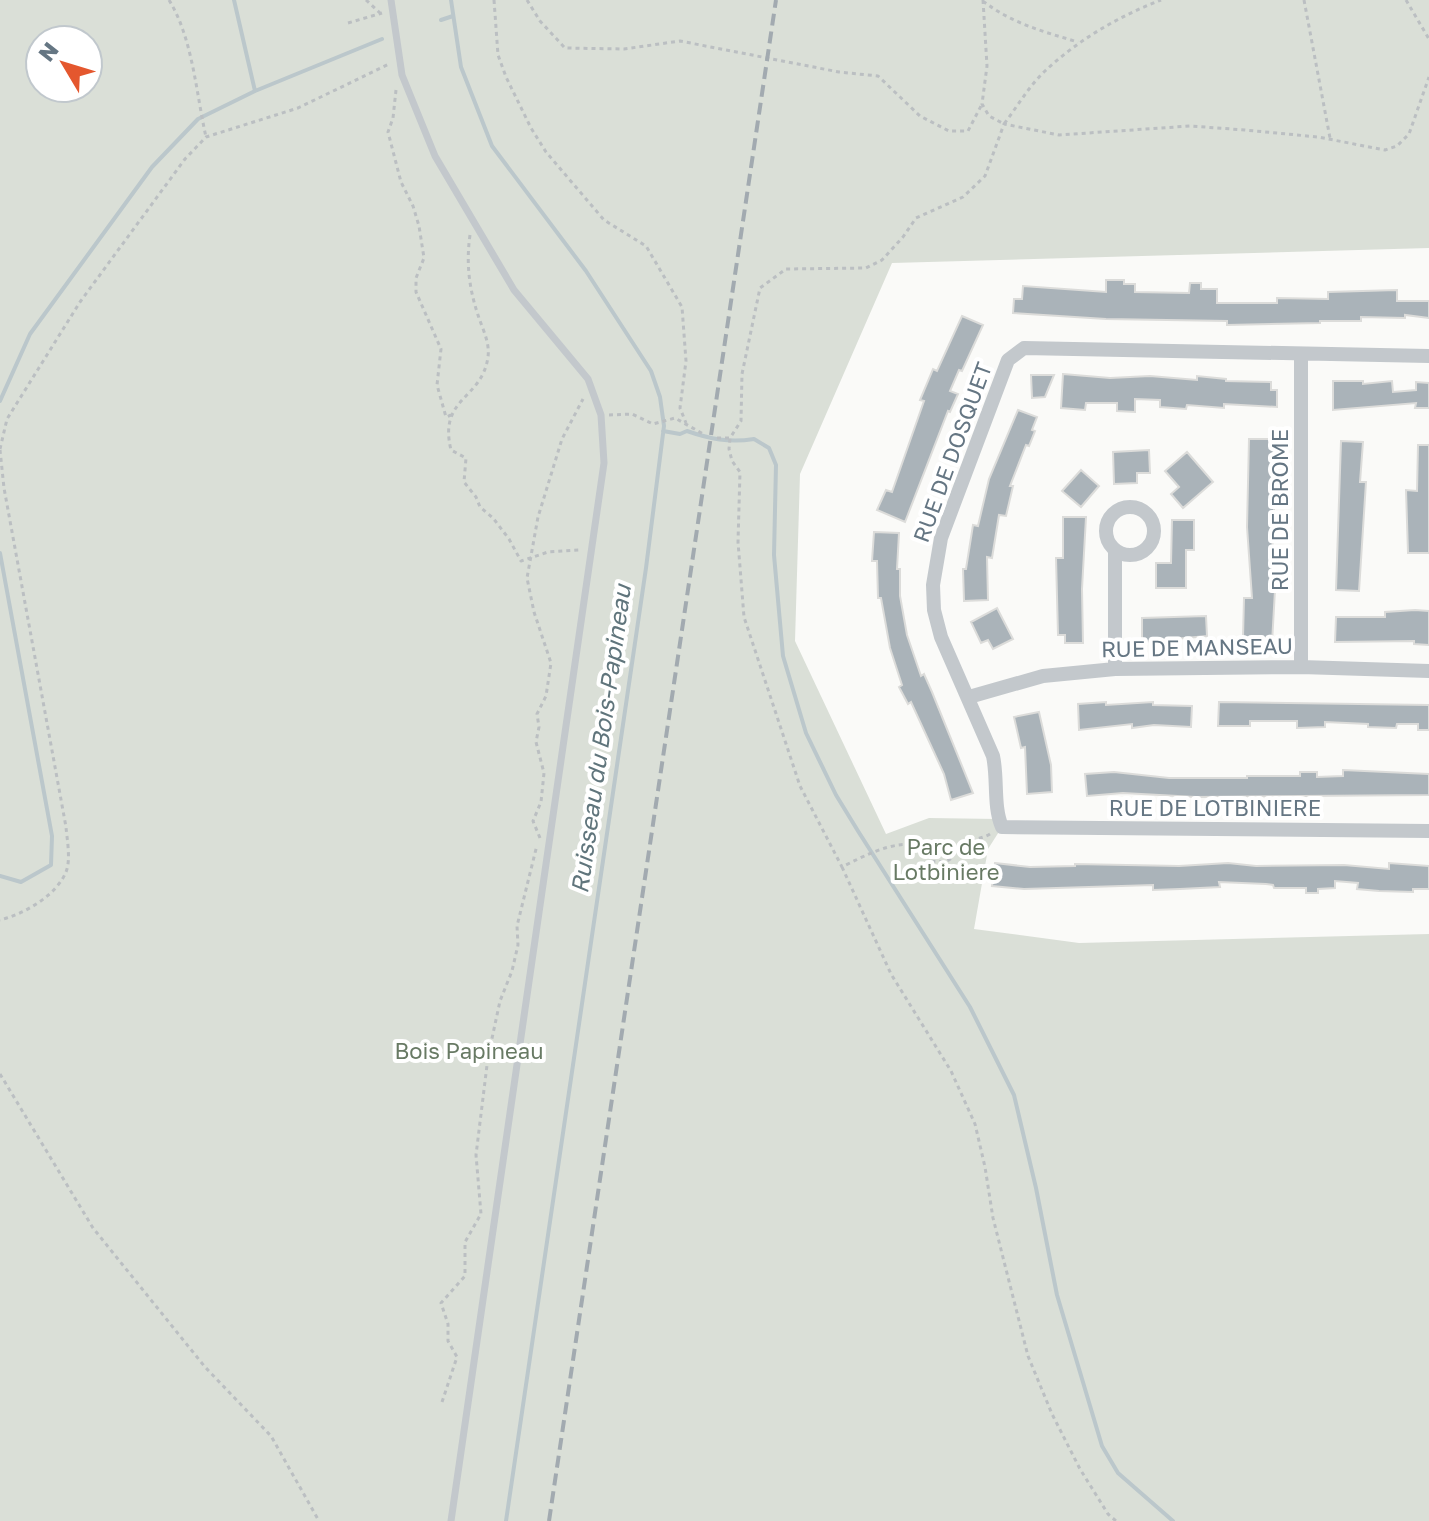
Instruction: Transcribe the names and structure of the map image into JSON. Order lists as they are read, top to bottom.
{
  "streets": {
    "street": [
      "RUE DE DOSQUET",
      "RUE DE BROME",
      "RUE DE MANSEAU",
      "RUE DE LOTBINIERE"
    ]
  },
  "crossings": [
    ["RUE DE DOSQUET", "RUE DE BROME"],
    ["RUE DE DOSQUET", "RUE DE MANSEAU"],
    ["RUE DE DOSQUET", "RUE DE LOTBINIERE"],
    ["RUE DE BROME", "RUE DE MANSEAU"]
  ],
  "water": ["Ruisseau du Bois-Papineau"],
  "parks": ["Parc de Lotbiniere", "Bois Papineau"],
  "north": "top left"
}
